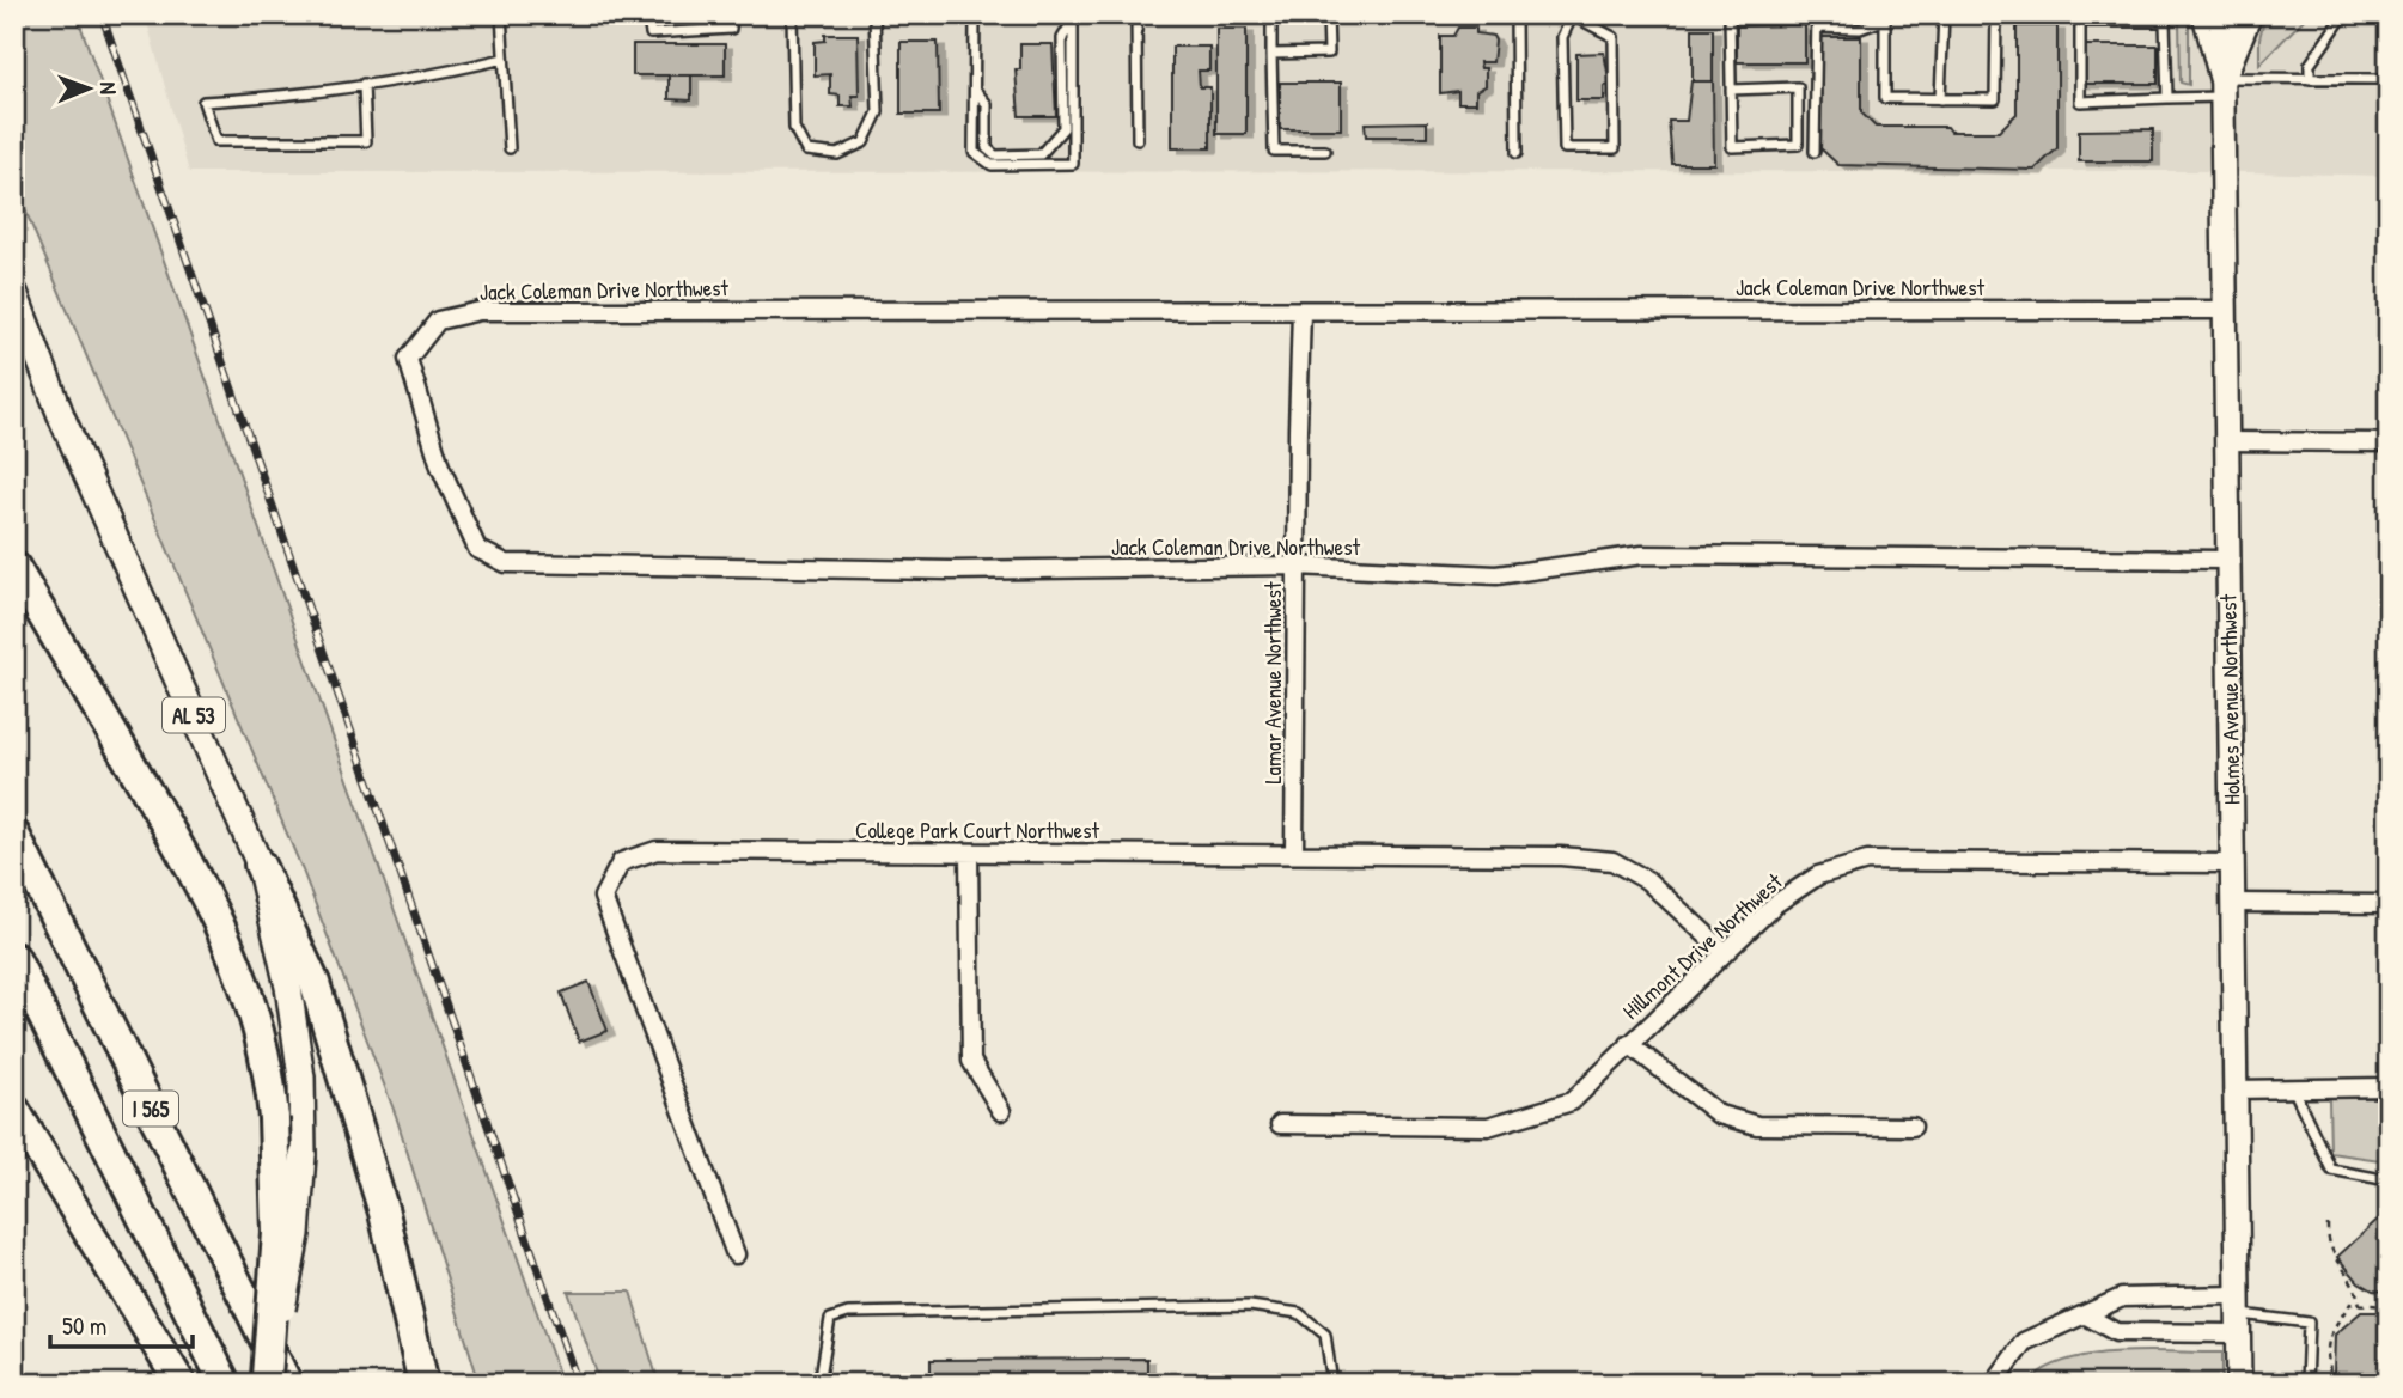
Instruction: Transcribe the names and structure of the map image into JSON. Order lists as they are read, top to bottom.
{
  "streets": {
    "highway": ["I 565"],
    "main road": ["Holmes Avenue Northwest", "AL 53"],
    "street": [
      "Jack Coleman Drive Northwest",
      "Lamar Avenue Northwest",
      "College Park Court Northwest",
      "Hillmont Drive Northwest"
    ]
  },
  "crossings": [
    ["Jack Coleman Drive Northwest", "Lamar Avenue Northwest"],
    ["Jack Coleman Drive Northwest", "Holmes Avenue Northwest"],
    ["Lamar Avenue Northwest", "College Park Court Northwest"],
    ["Holmes Avenue Northwest", "Hillmont Drive Northwest"],
    ["AL 53", "I 565"],
    ["College Park Court Northwest", "Hillmont Drive Northwest"]
  ],
  "scale_bar": "50 m",
  "north": "right"
}
